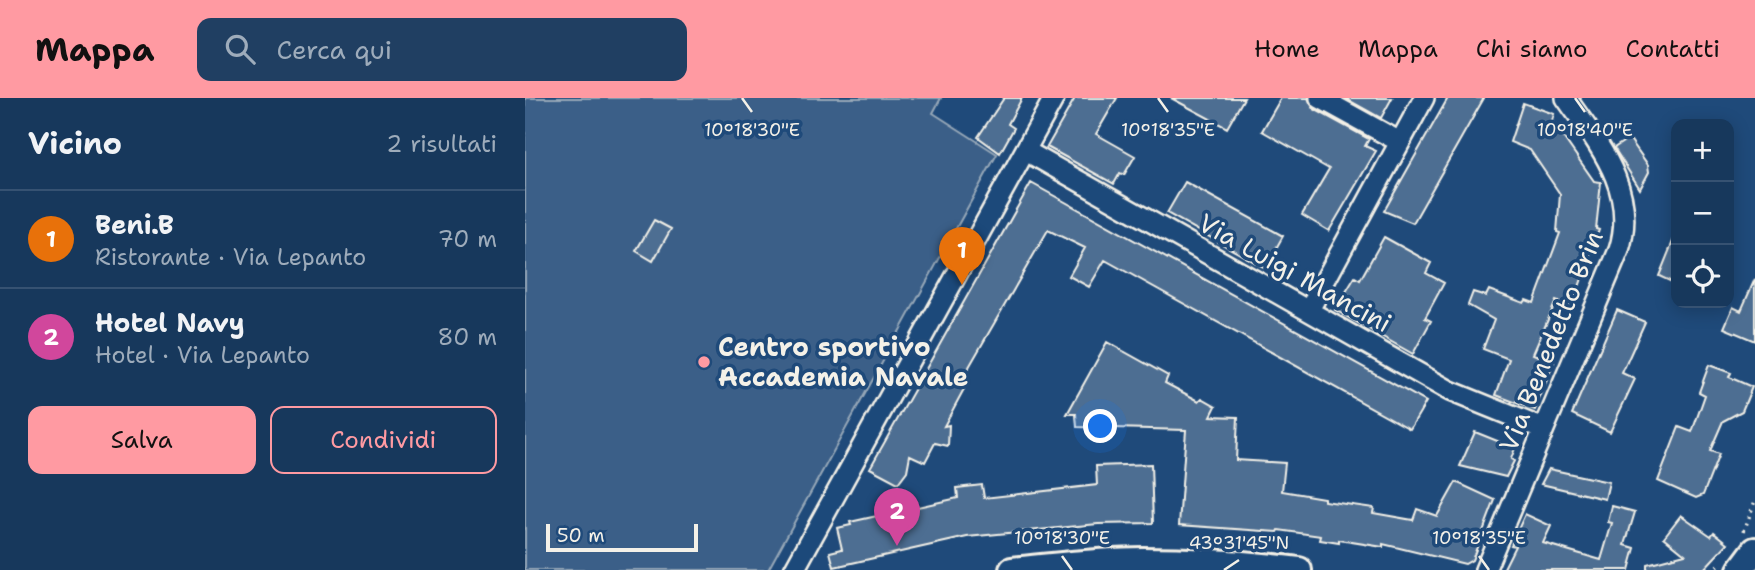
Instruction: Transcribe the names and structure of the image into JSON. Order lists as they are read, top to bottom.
{
  "streets": {
    "street": ["Via Luigi Mancini", "Via Benedetto Brin"]
  },
  "crossings": [
    ["Via Luigi Mancini", "Via Benedetto Brin"]
  ],
  "places": ["Centro sportivo Accademia Navale"],
  "scale_bar": "50 m",
  "page": {
    "header": "Mappa",
    "search": "Cerca qui",
    "nav": [
      "Home",
      "Mappa",
      "Chi siamo",
      "Contatti"
    ],
    "heading": ["Vicino", "2 risultati"],
    "map_buttons": ["+", "−"],
    "list": [
      {
        "mark": "1",
        "name": "Beni.B",
        "note": "Ristorante · Via Lepanto",
        "value": "70 m"
      },
      {
        "mark": "2",
        "name": "Hotel Navy",
        "note": "Hotel · Via Lepanto",
        "value": "80 m"
      }
    ],
    "pins": ["1", "2"],
    "buttons": ["Salva", "Condividi"],
    "scale": "50 m"
  },
  "coordinates": [
    "10°18'30\"E",
    "10°18'35\"E",
    "10°18'40\"E",
    "43°31'45\"N"
  ]
}
